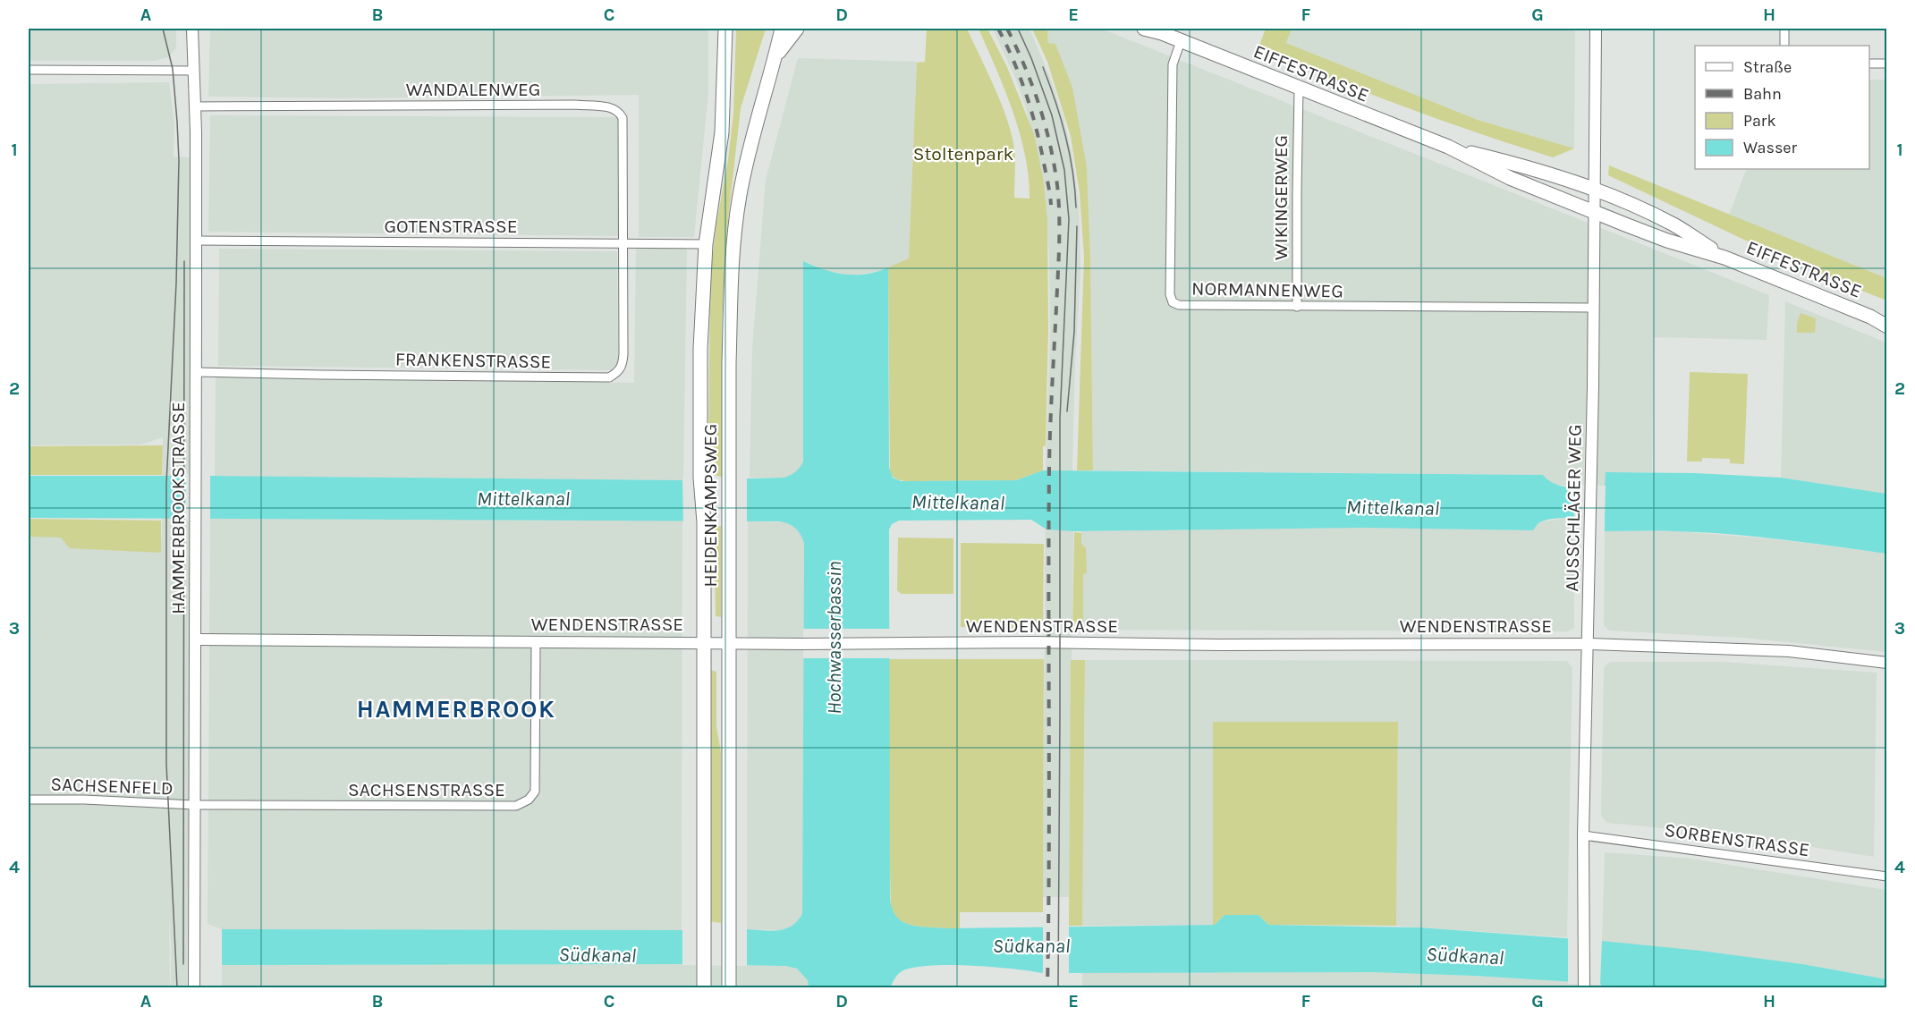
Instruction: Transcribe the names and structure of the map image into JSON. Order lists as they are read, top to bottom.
{
  "streets": {
    "main road": ["EIFFESTRASSE", "HEIDENKAMPSWEG"],
    "street": [
      "WANDALENWEG",
      "WIKINGERWEG",
      "GOTENSTRASSE",
      "NORMANNENWEG",
      "FRANKENSTRASSE",
      "HAMMERBROOKSTRASSE",
      "AUSSCHLÄGER WEG",
      "WENDENSTRASSE",
      "SACHSENFELD",
      "SACHSENSTRASSE",
      "SORBENSTRASSE"
    ]
  },
  "crossings": [
    ["EIFFESTRASSE", "WIKINGERWEG"],
    ["EIFFESTRASSE", "NORMANNENWEG"],
    ["EIFFESTRASSE", "AUSSCHLÄGER WEG"],
    ["WANDALENWEG", "GOTENSTRASSE"],
    ["WANDALENWEG", "FRANKENSTRASSE"],
    ["WANDALENWEG", "HAMMERBROOKSTRASSE"],
    ["WIKINGERWEG", "NORMANNENWEG"],
    ["GOTENSTRASSE", "FRANKENSTRASSE"],
    ["GOTENSTRASSE", "HEIDENKAMPSWEG"],
    ["GOTENSTRASSE", "HAMMERBROOKSTRASSE"],
    ["NORMANNENWEG", "AUSSCHLÄGER WEG"],
    ["FRANKENSTRASSE", "HAMMERBROOKSTRASSE"],
    ["HEIDENKAMPSWEG", "WENDENSTRASSE"],
    ["HAMMERBROOKSTRASSE", "WENDENSTRASSE"],
    ["HAMMERBROOKSTRASSE", "SACHSENFELD"],
    ["HAMMERBROOKSTRASSE", "SACHSENSTRASSE"],
    ["AUSSCHLÄGER WEG", "WENDENSTRASSE"],
    ["AUSSCHLÄGER WEG", "SORBENSTRASSE"],
    ["WENDENSTRASSE", "SACHSENSTRASSE"],
    ["SACHSENFELD", "SACHSENSTRASSE"]
  ],
  "districts": ["HAMMERBROOK"],
  "water": ["Mittelkanal", "Hochwasserbassin", "Südkanal"],
  "parks": ["Stoltenpark"],
  "legend": [
    "Straße",
    "Bahn",
    "Park",
    "Wasser"
  ],
  "grid": {
    "columns": [
      "A",
      "B",
      "C",
      "D",
      "E",
      "F",
      "G",
      "H"
    ],
    "rows": [
      "1",
      "2",
      "3",
      "4"
    ]
  }
}
